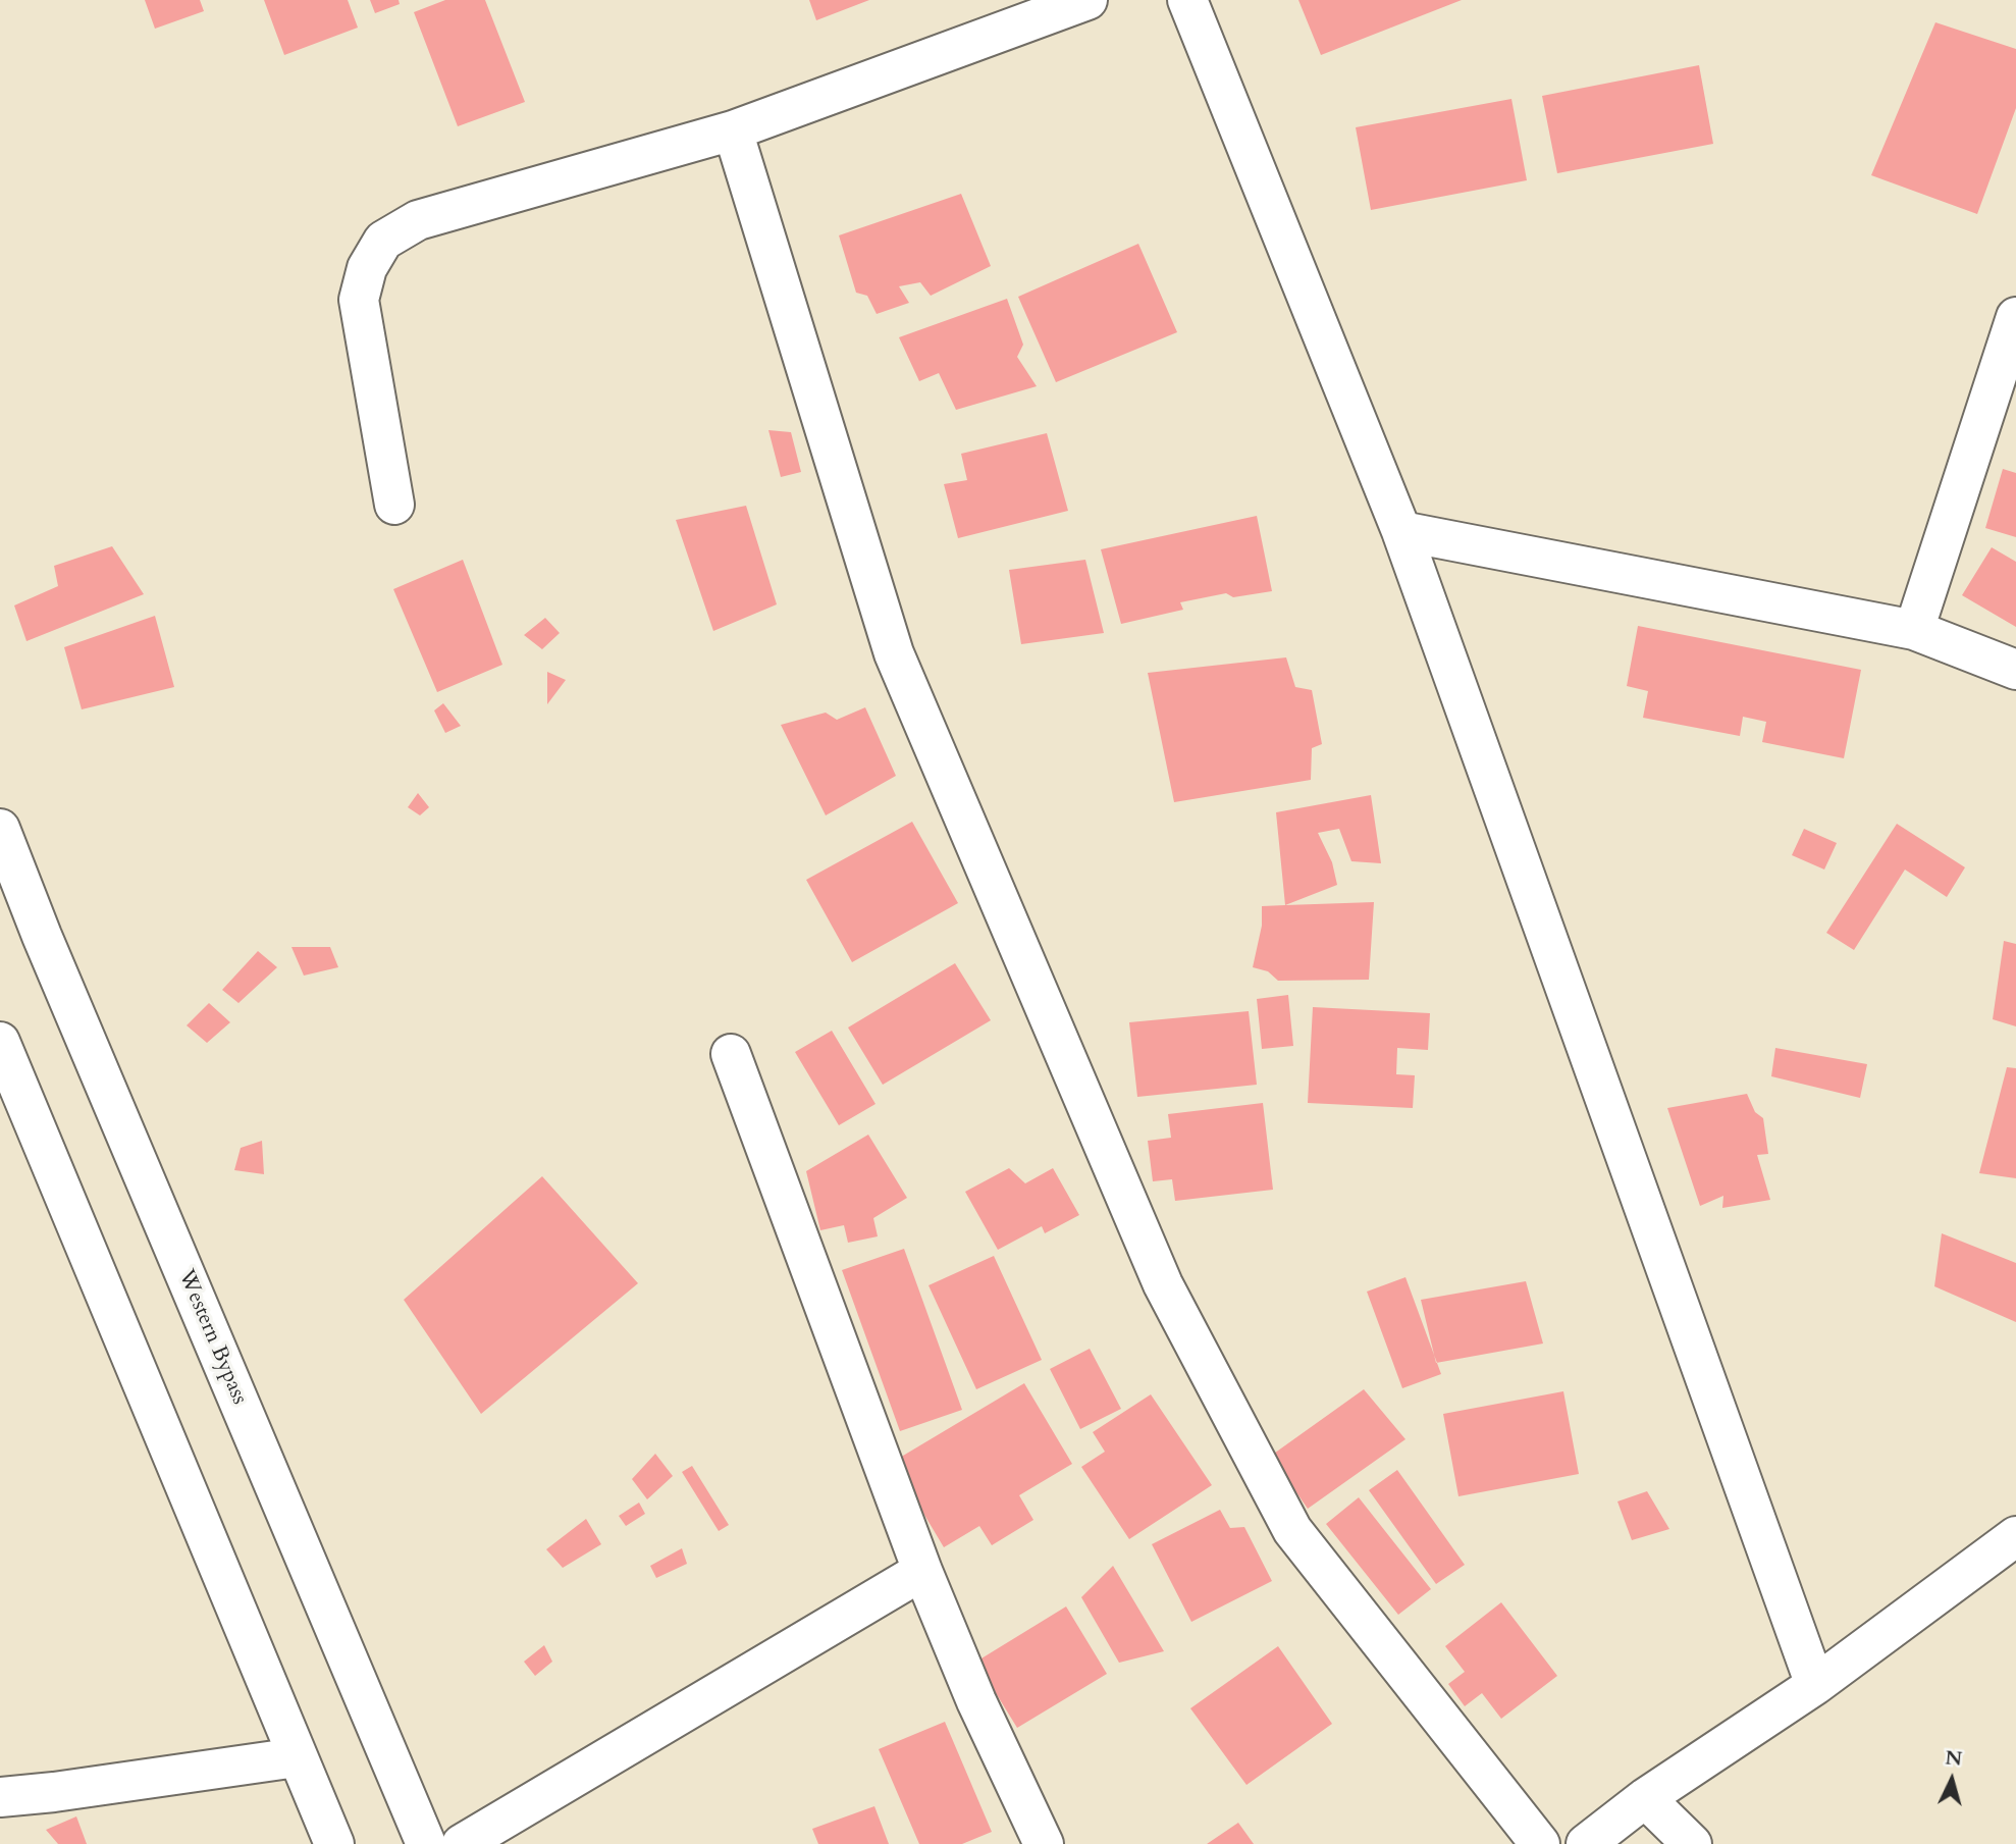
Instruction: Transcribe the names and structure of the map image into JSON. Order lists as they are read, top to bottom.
{
  "streets": {
    "street": ["Western Bypass"]
  },
  "north": "top"
}
